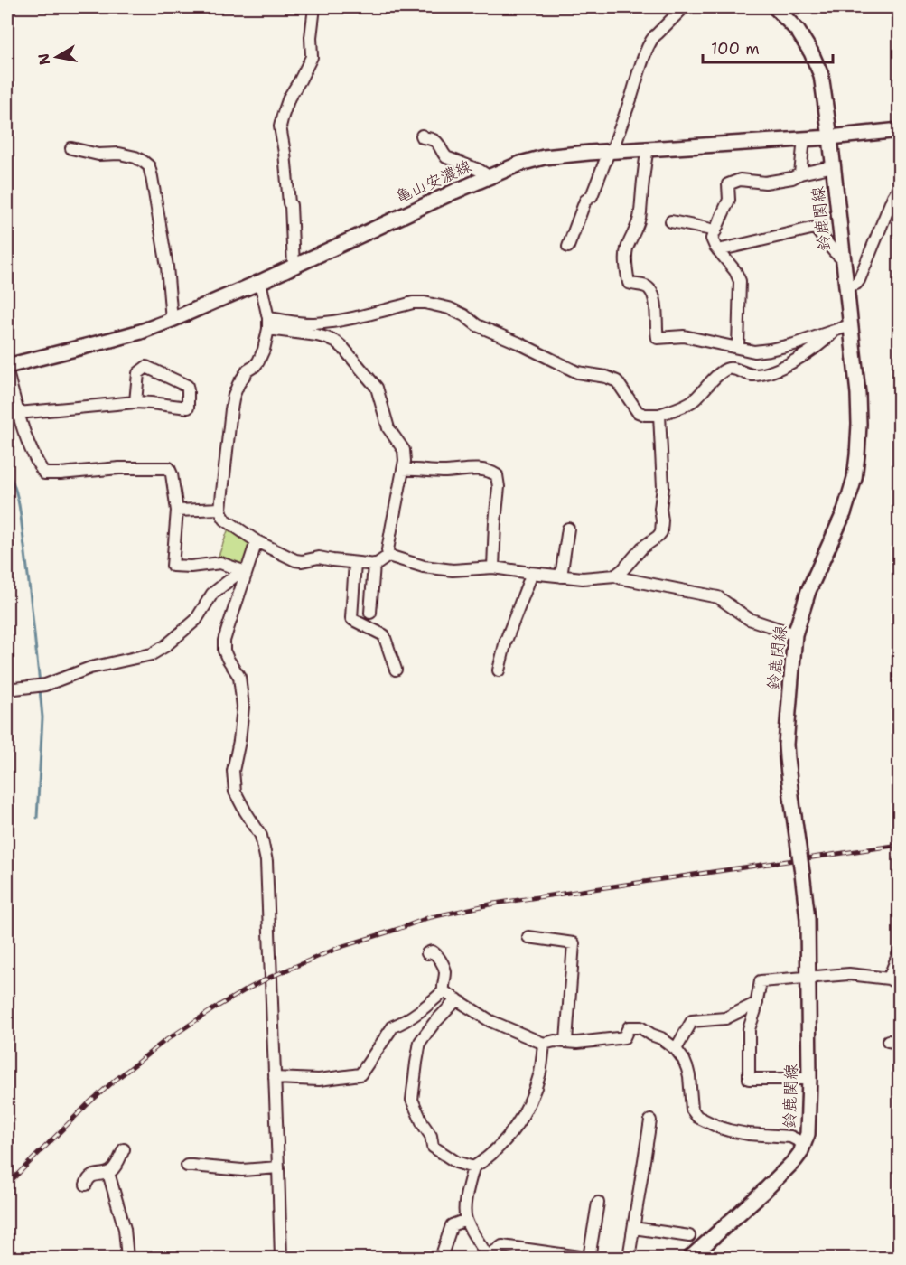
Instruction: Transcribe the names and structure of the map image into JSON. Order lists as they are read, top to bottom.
{
  "streets": {
    "main road": ["亀山安濃線", "鈴鹿関線"]
  },
  "crossings": [
    ["亀山安濃線", "鈴鹿関線"]
  ],
  "scale_bar": "100 m",
  "north": "left"
}
